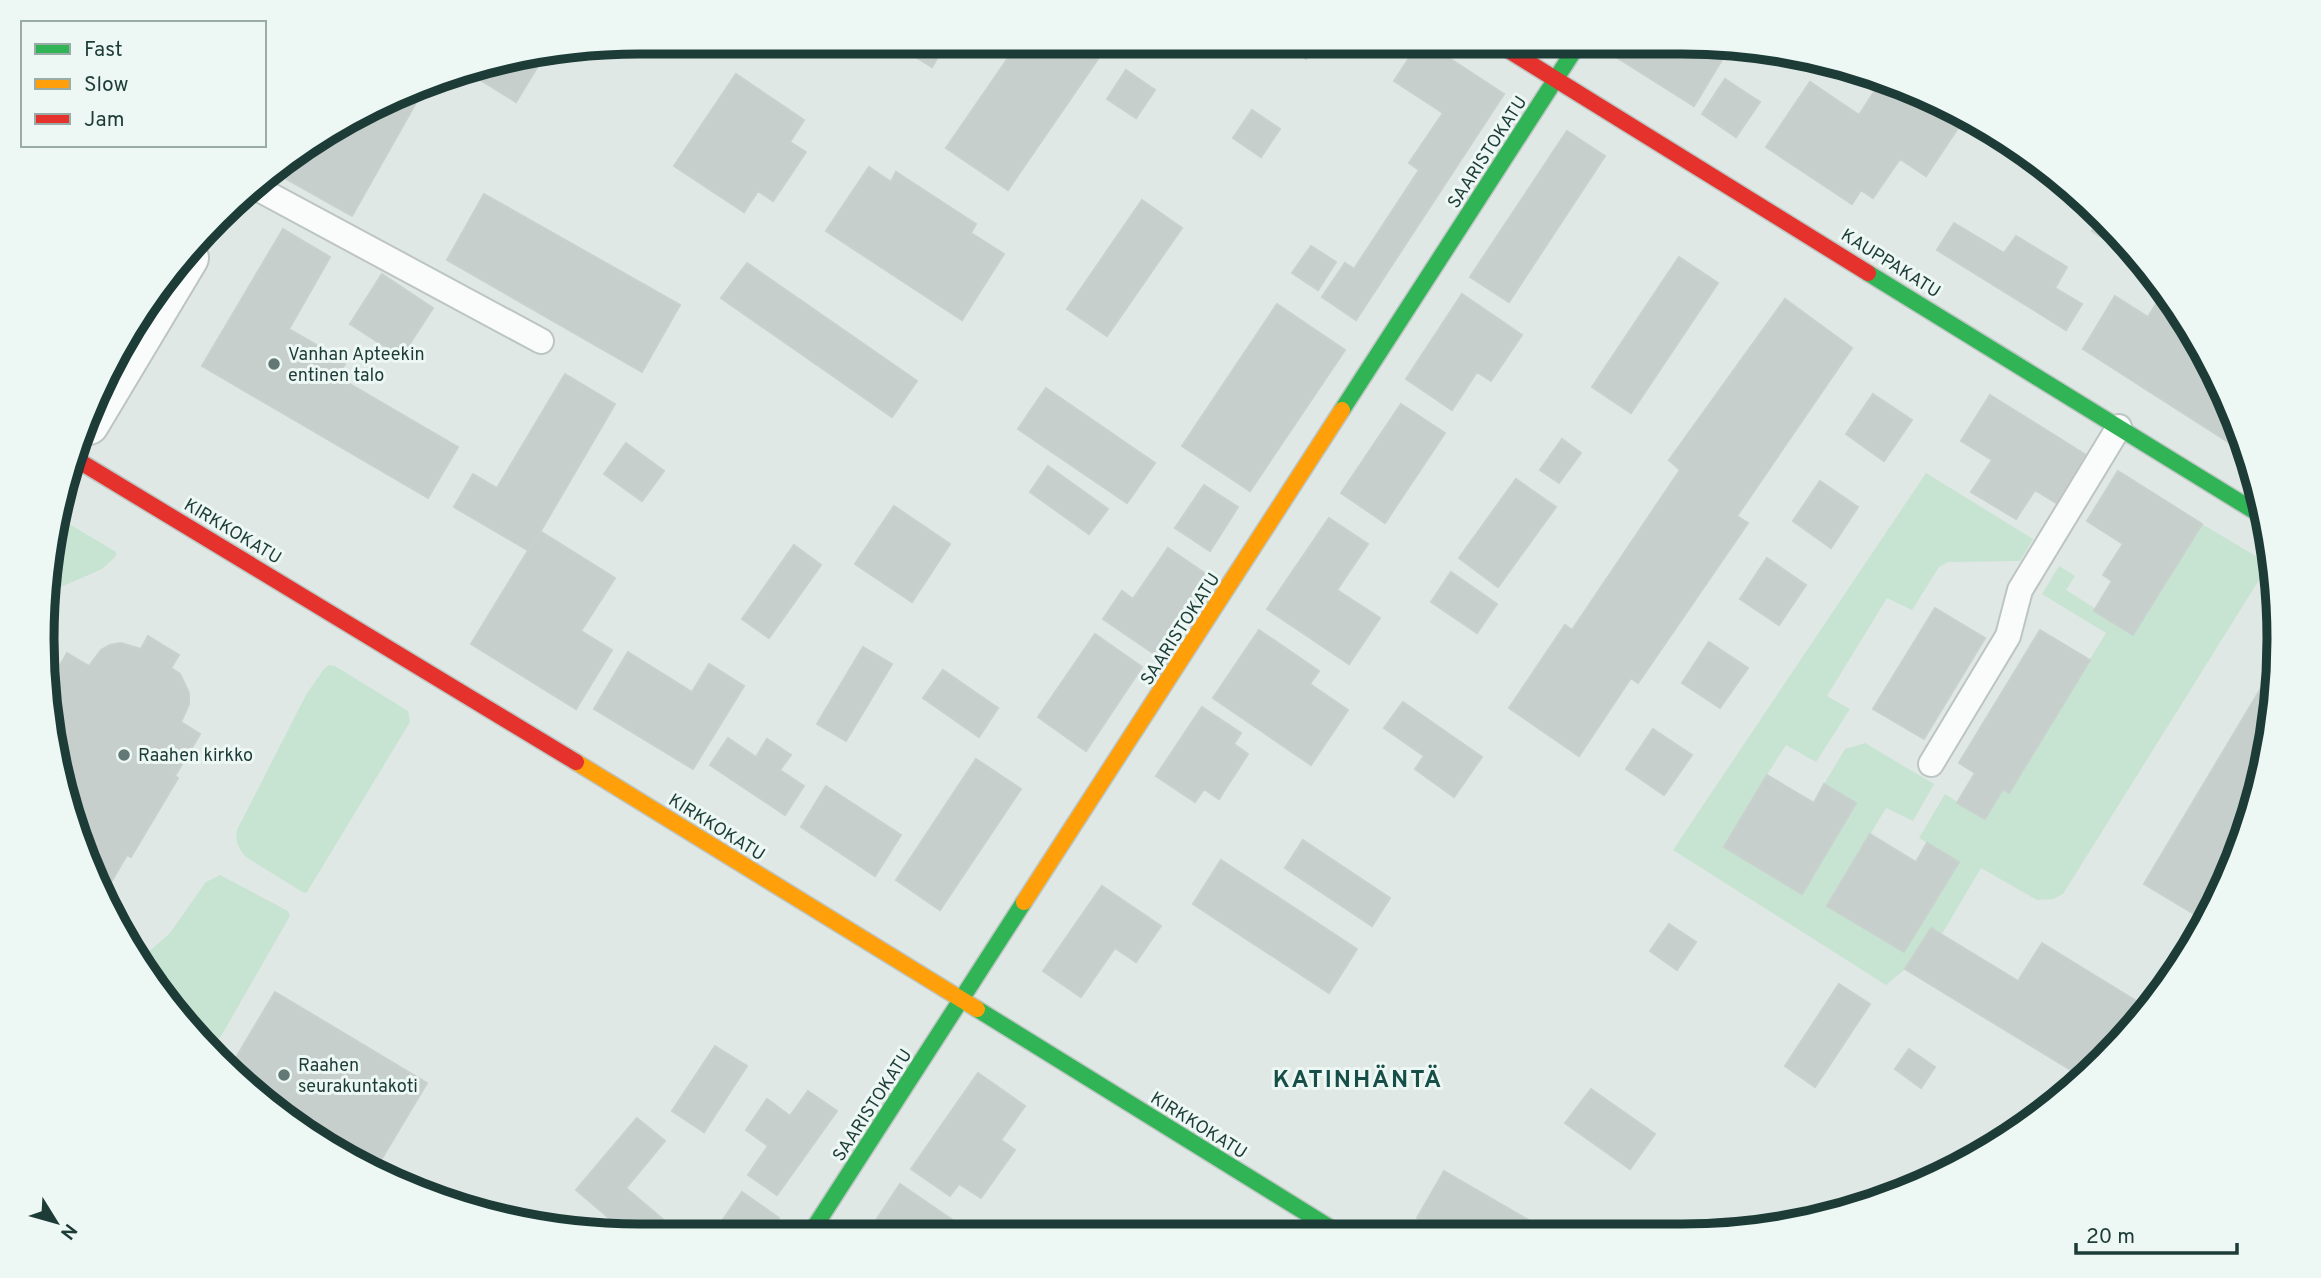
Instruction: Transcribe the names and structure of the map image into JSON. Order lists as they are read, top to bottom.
{
  "streets": {
    "street": ["SAARISTOKATU", "KAUPPAKATU", "KIRKKOKATU"]
  },
  "crossings": [
    ["SAARISTOKATU", "KAUPPAKATU"],
    ["SAARISTOKATU", "KIRKKOKATU"]
  ],
  "districts": ["KATINHÄNTÄ"],
  "places": ["Vanhan Apteekin entinen talo", "Raahen kirkko", "Raahen seurakuntakoti"],
  "legend": ["Fast", "Slow", "Jam"],
  "scale_bar": "20 m",
  "north": "bottom right"
}
